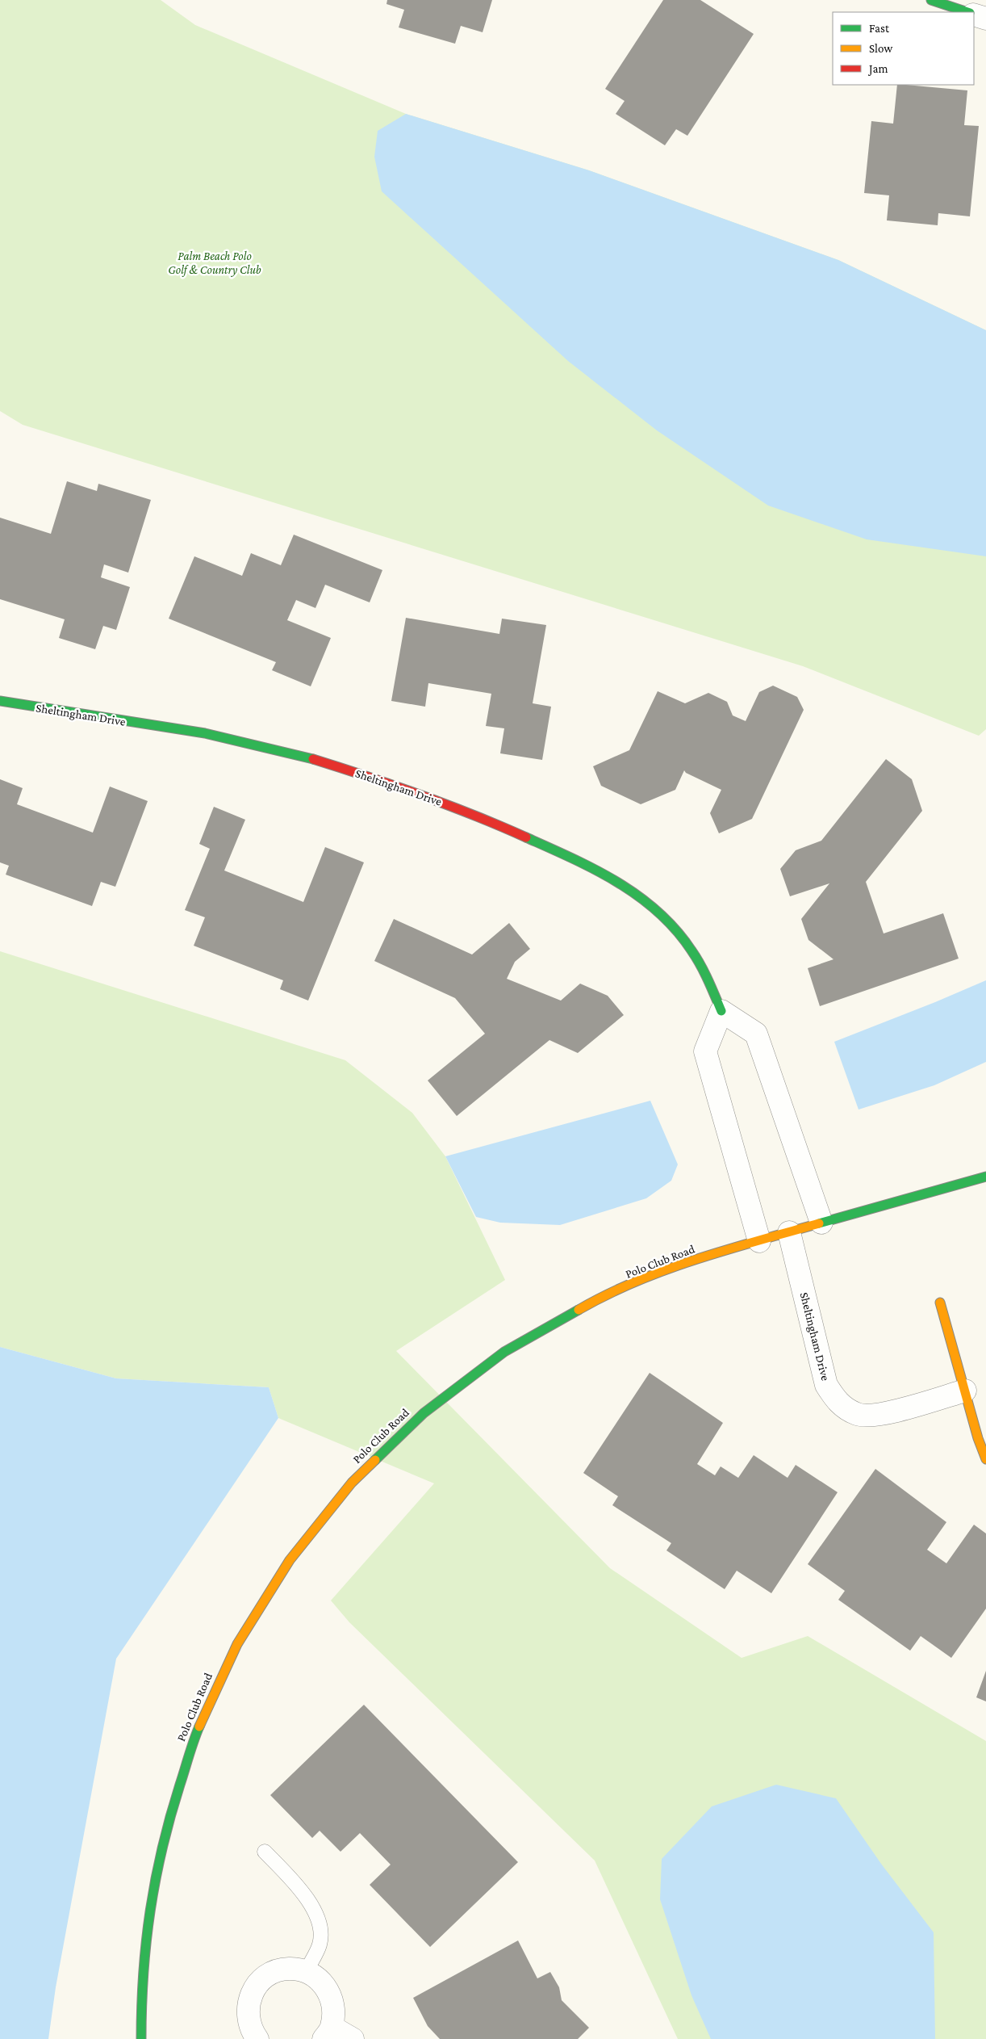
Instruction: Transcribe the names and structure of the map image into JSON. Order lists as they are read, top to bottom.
{
  "streets": {
    "street": ["Sheltingham Drive", "Polo Club Road"]
  },
  "crossings": [
    ["Sheltingham Drive", "Polo Club Road"]
  ],
  "parks": ["Palm Beach Polo Golf & Country Club"],
  "legend": ["Fast", "Slow", "Jam"]
}
